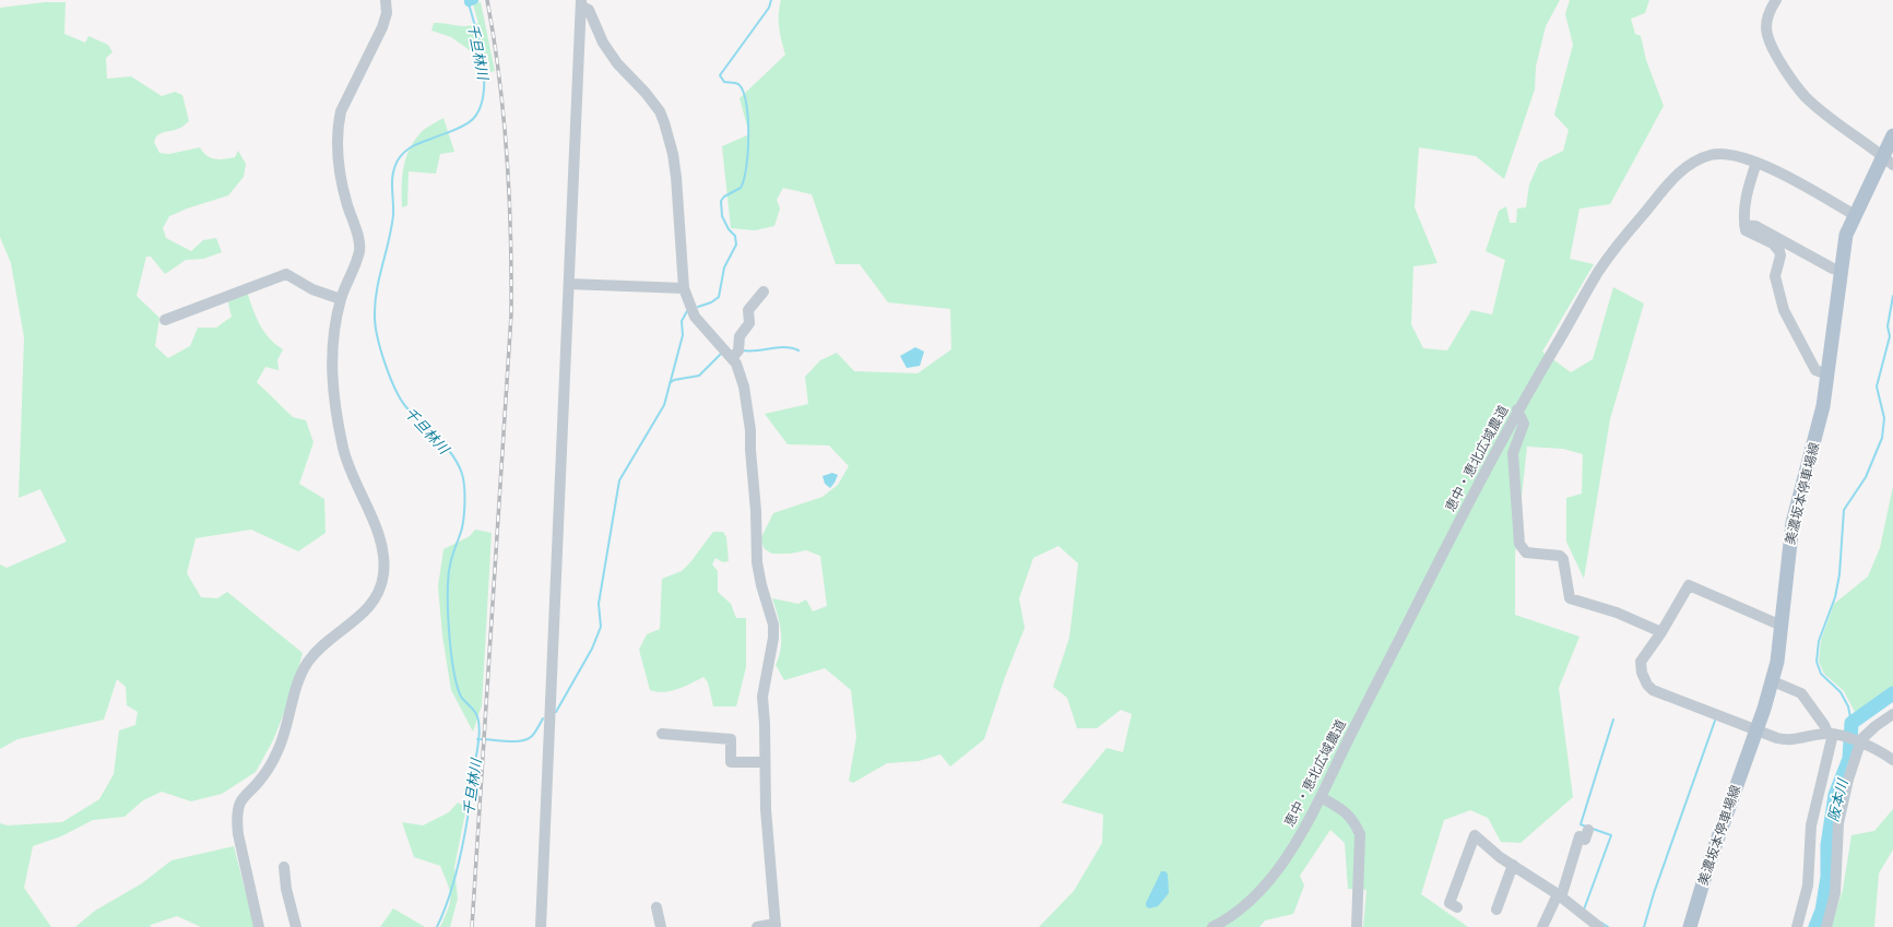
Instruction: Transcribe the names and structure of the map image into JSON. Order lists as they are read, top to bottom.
{
  "streets": {
    "main road": ["美濃坂本停車場線"],
    "street": ["恵中・恵北広域農道"]
  },
  "crossings": [
    ["恵中・恵北広域農道", "美濃坂本停車場線"]
  ],
  "water": ["千旦林川", "阪本川"]
}
